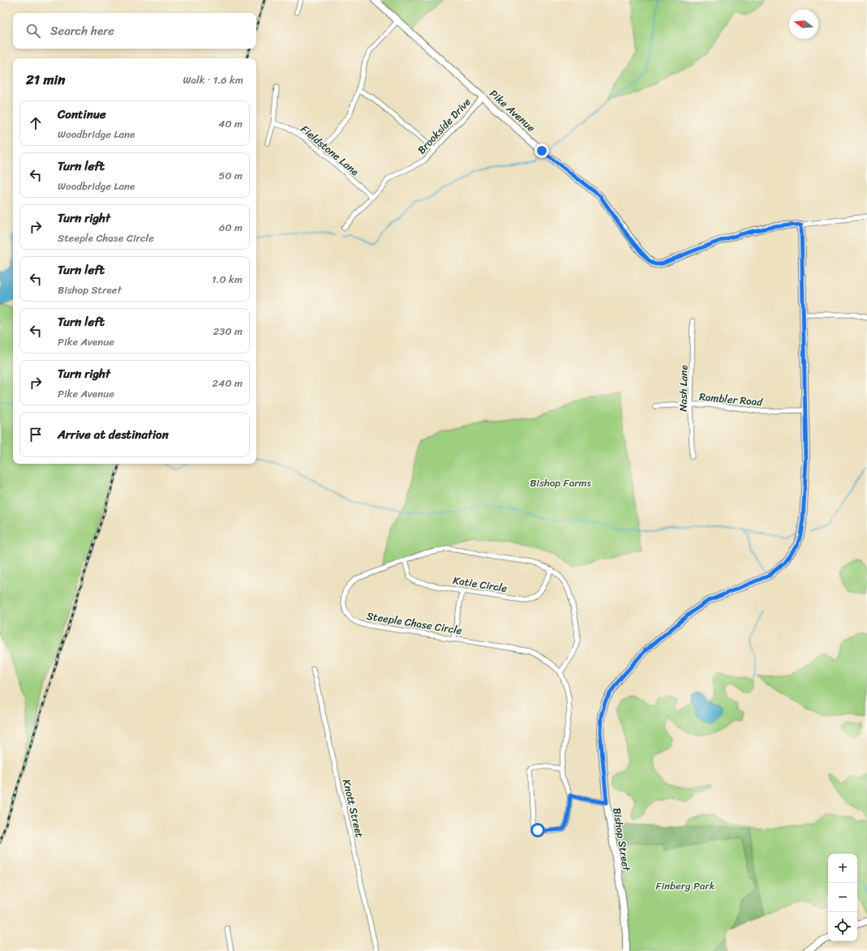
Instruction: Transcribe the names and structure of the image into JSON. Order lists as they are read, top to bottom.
{
  "streets": {
    "street": [
      "Pike Avenue",
      "Brookside Drive",
      "Fieldstone Lane",
      "Nash Lane",
      "Rambler Road",
      "Katie Circle",
      "Steeple Chase Circle",
      "Knott Street",
      "Bishop Street"
    ]
  },
  "crossings": [
    ["Pike Avenue", "Brookside Drive"],
    ["Pike Avenue", "Bishop Street"],
    ["Brookside Drive", "Fieldstone Lane"],
    ["Nash Lane", "Rambler Road"],
    ["Rambler Road", "Bishop Street"],
    ["Katie Circle", "Steeple Chase Circle"]
  ],
  "parks": ["Bishop Farms", "Finberg Park"],
  "north": "left",
  "page": {
    "search": "Search here",
    "heading": ["21 min", "Walk · 1.6 km"],
    "list": [
      ["Continue", "Woodbridge Lane", "40 m"],
      ["Turn left", "Woodbridge Lane", "50 m"],
      ["Turn right", "Steeple Chase Circle", "60 m"],
      ["Turn left", "Bishop Street", "1.0 km"],
      ["Turn left", "Pike Avenue", "230 m"],
      ["Turn right", "Pike Avenue", "240 m"],
      "Arrive at destination"
    ],
    "map_buttons": ["+", "−"]
  }
}
